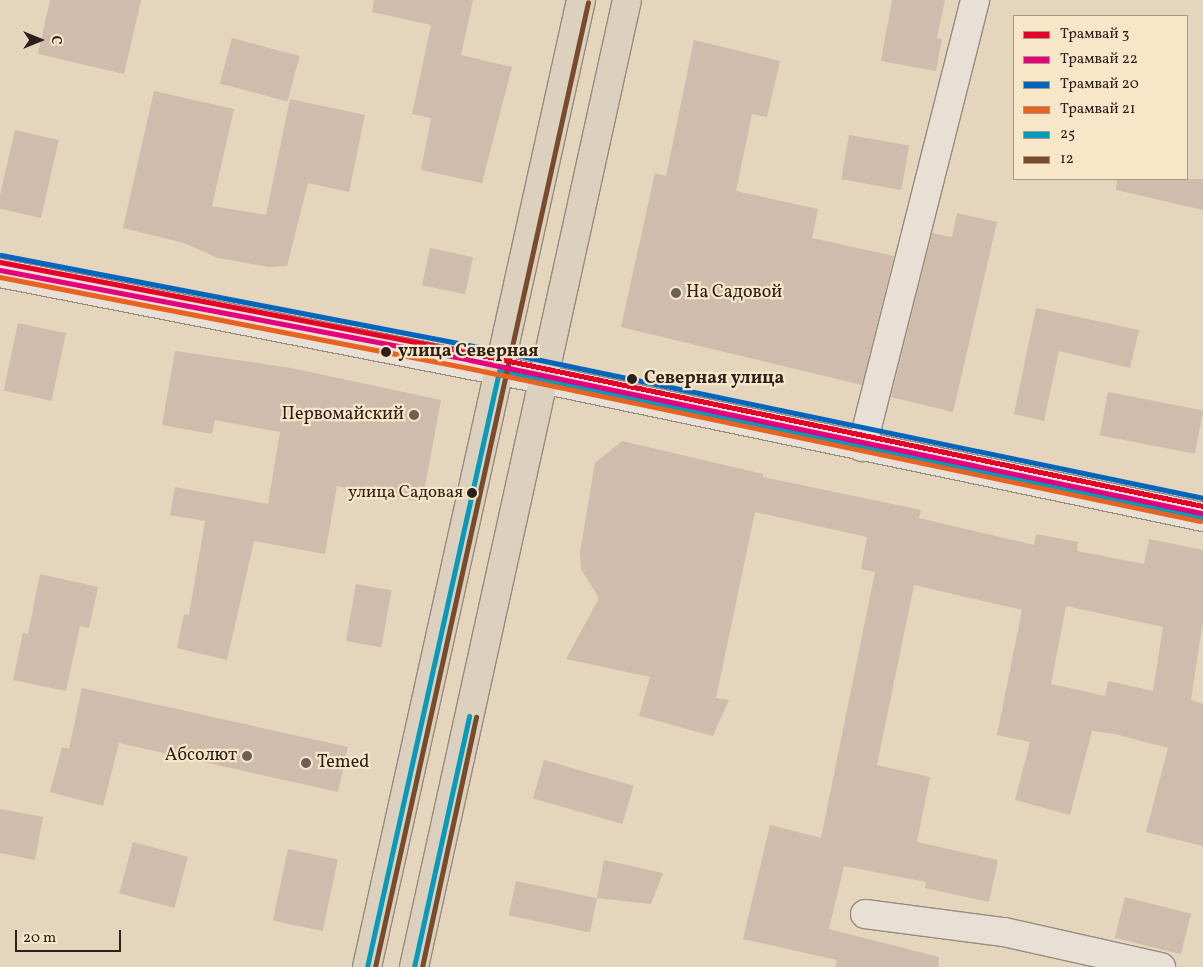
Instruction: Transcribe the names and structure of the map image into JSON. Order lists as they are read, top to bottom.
{
  "places": [
    "На Садовой",
    "улица Северная",
    "Северная улица",
    "Первомайский",
    "улица Садовая",
    "Абсолют",
    "Temed"
  ],
  "lines": [
    "transit line 12",
    "tram line 20",
    "tram line 3",
    "tram line 22",
    "tram line 21",
    "transit line 25"
  ],
  "legend": [
    "Трамвай 3",
    "Трамвай 22",
    "Трамвай 20",
    "Трамвай 21",
    "25",
    "12"
  ],
  "scale_bar": "20 m",
  "north": "right"
}
